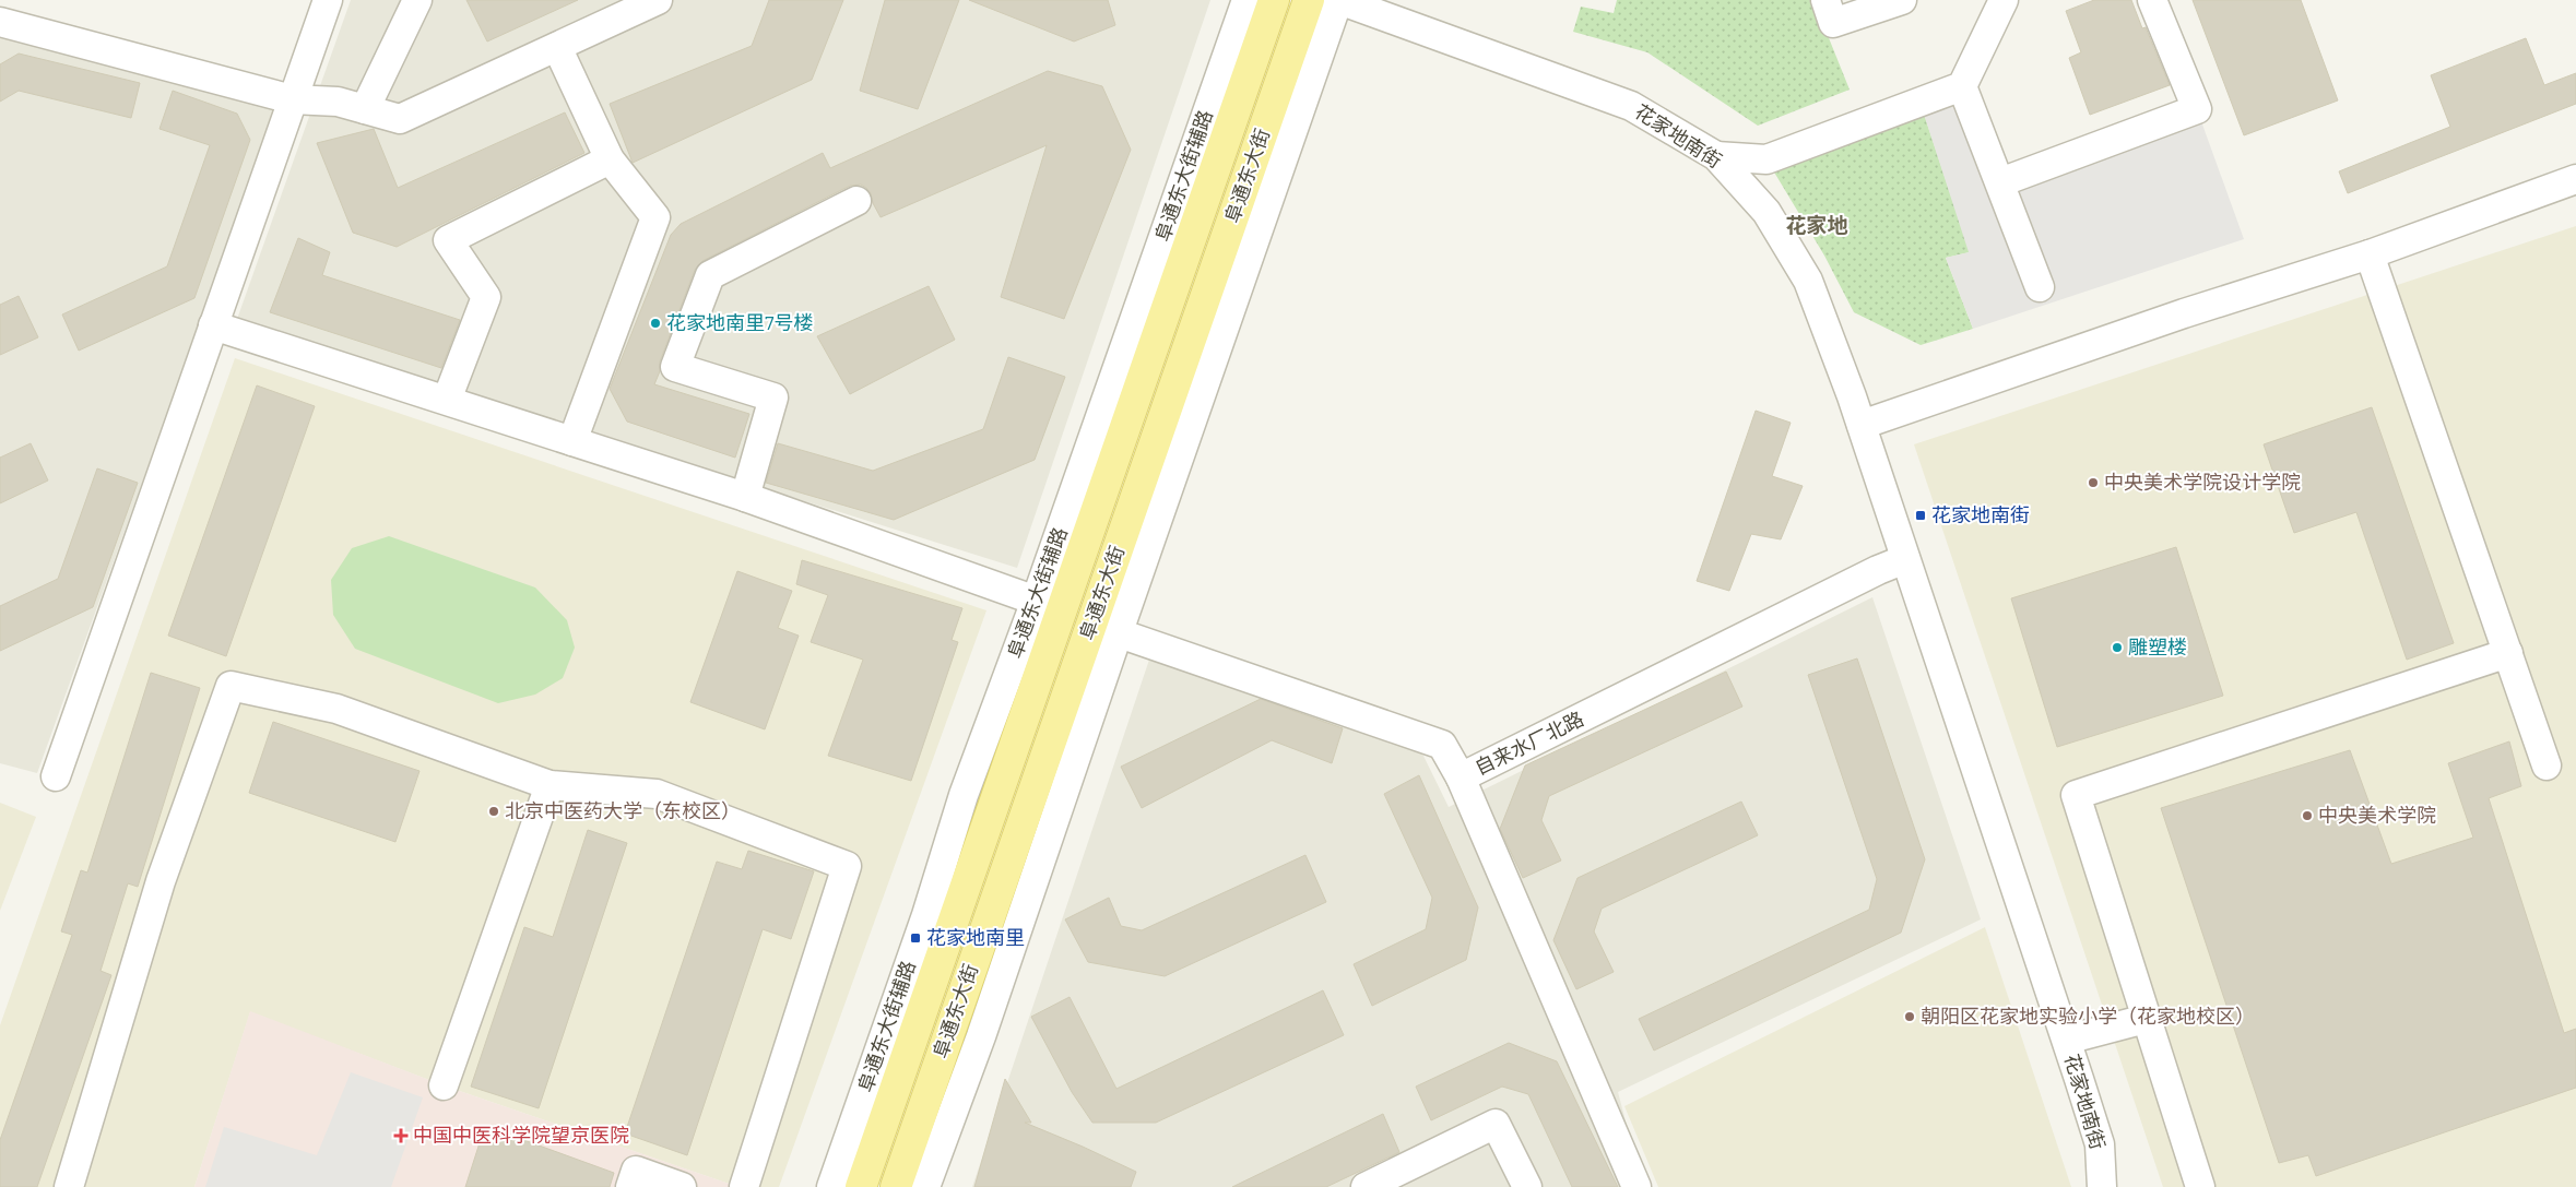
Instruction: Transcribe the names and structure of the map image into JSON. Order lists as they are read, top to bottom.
{
  "streets": {
    "main road": ["阜通东大街"],
    "street": ["花家地南街", "阜通东大街辅路", "自来水厂北路"]
  },
  "crossings": [
    ["花家地南街", "自来水厂北路"],
    ["阜通东大街辅路", "阜通东大街"],
    ["阜通东大街", "自来水厂北路"]
  ],
  "districts": ["花家地"],
  "places": {
    "other": [
      "花家地南里7号楼",
      "中央美术学院设计学院",
      "雕塑楼",
      "北京中医药大学（东校区）",
      "中央美术学院",
      "朝阳区花家地实验小学（花家地校区）"
    ],
    "transit": ["花家地南街", "花家地南里"],
    "health": ["中国中医科学院望京医院"]
  }
}
